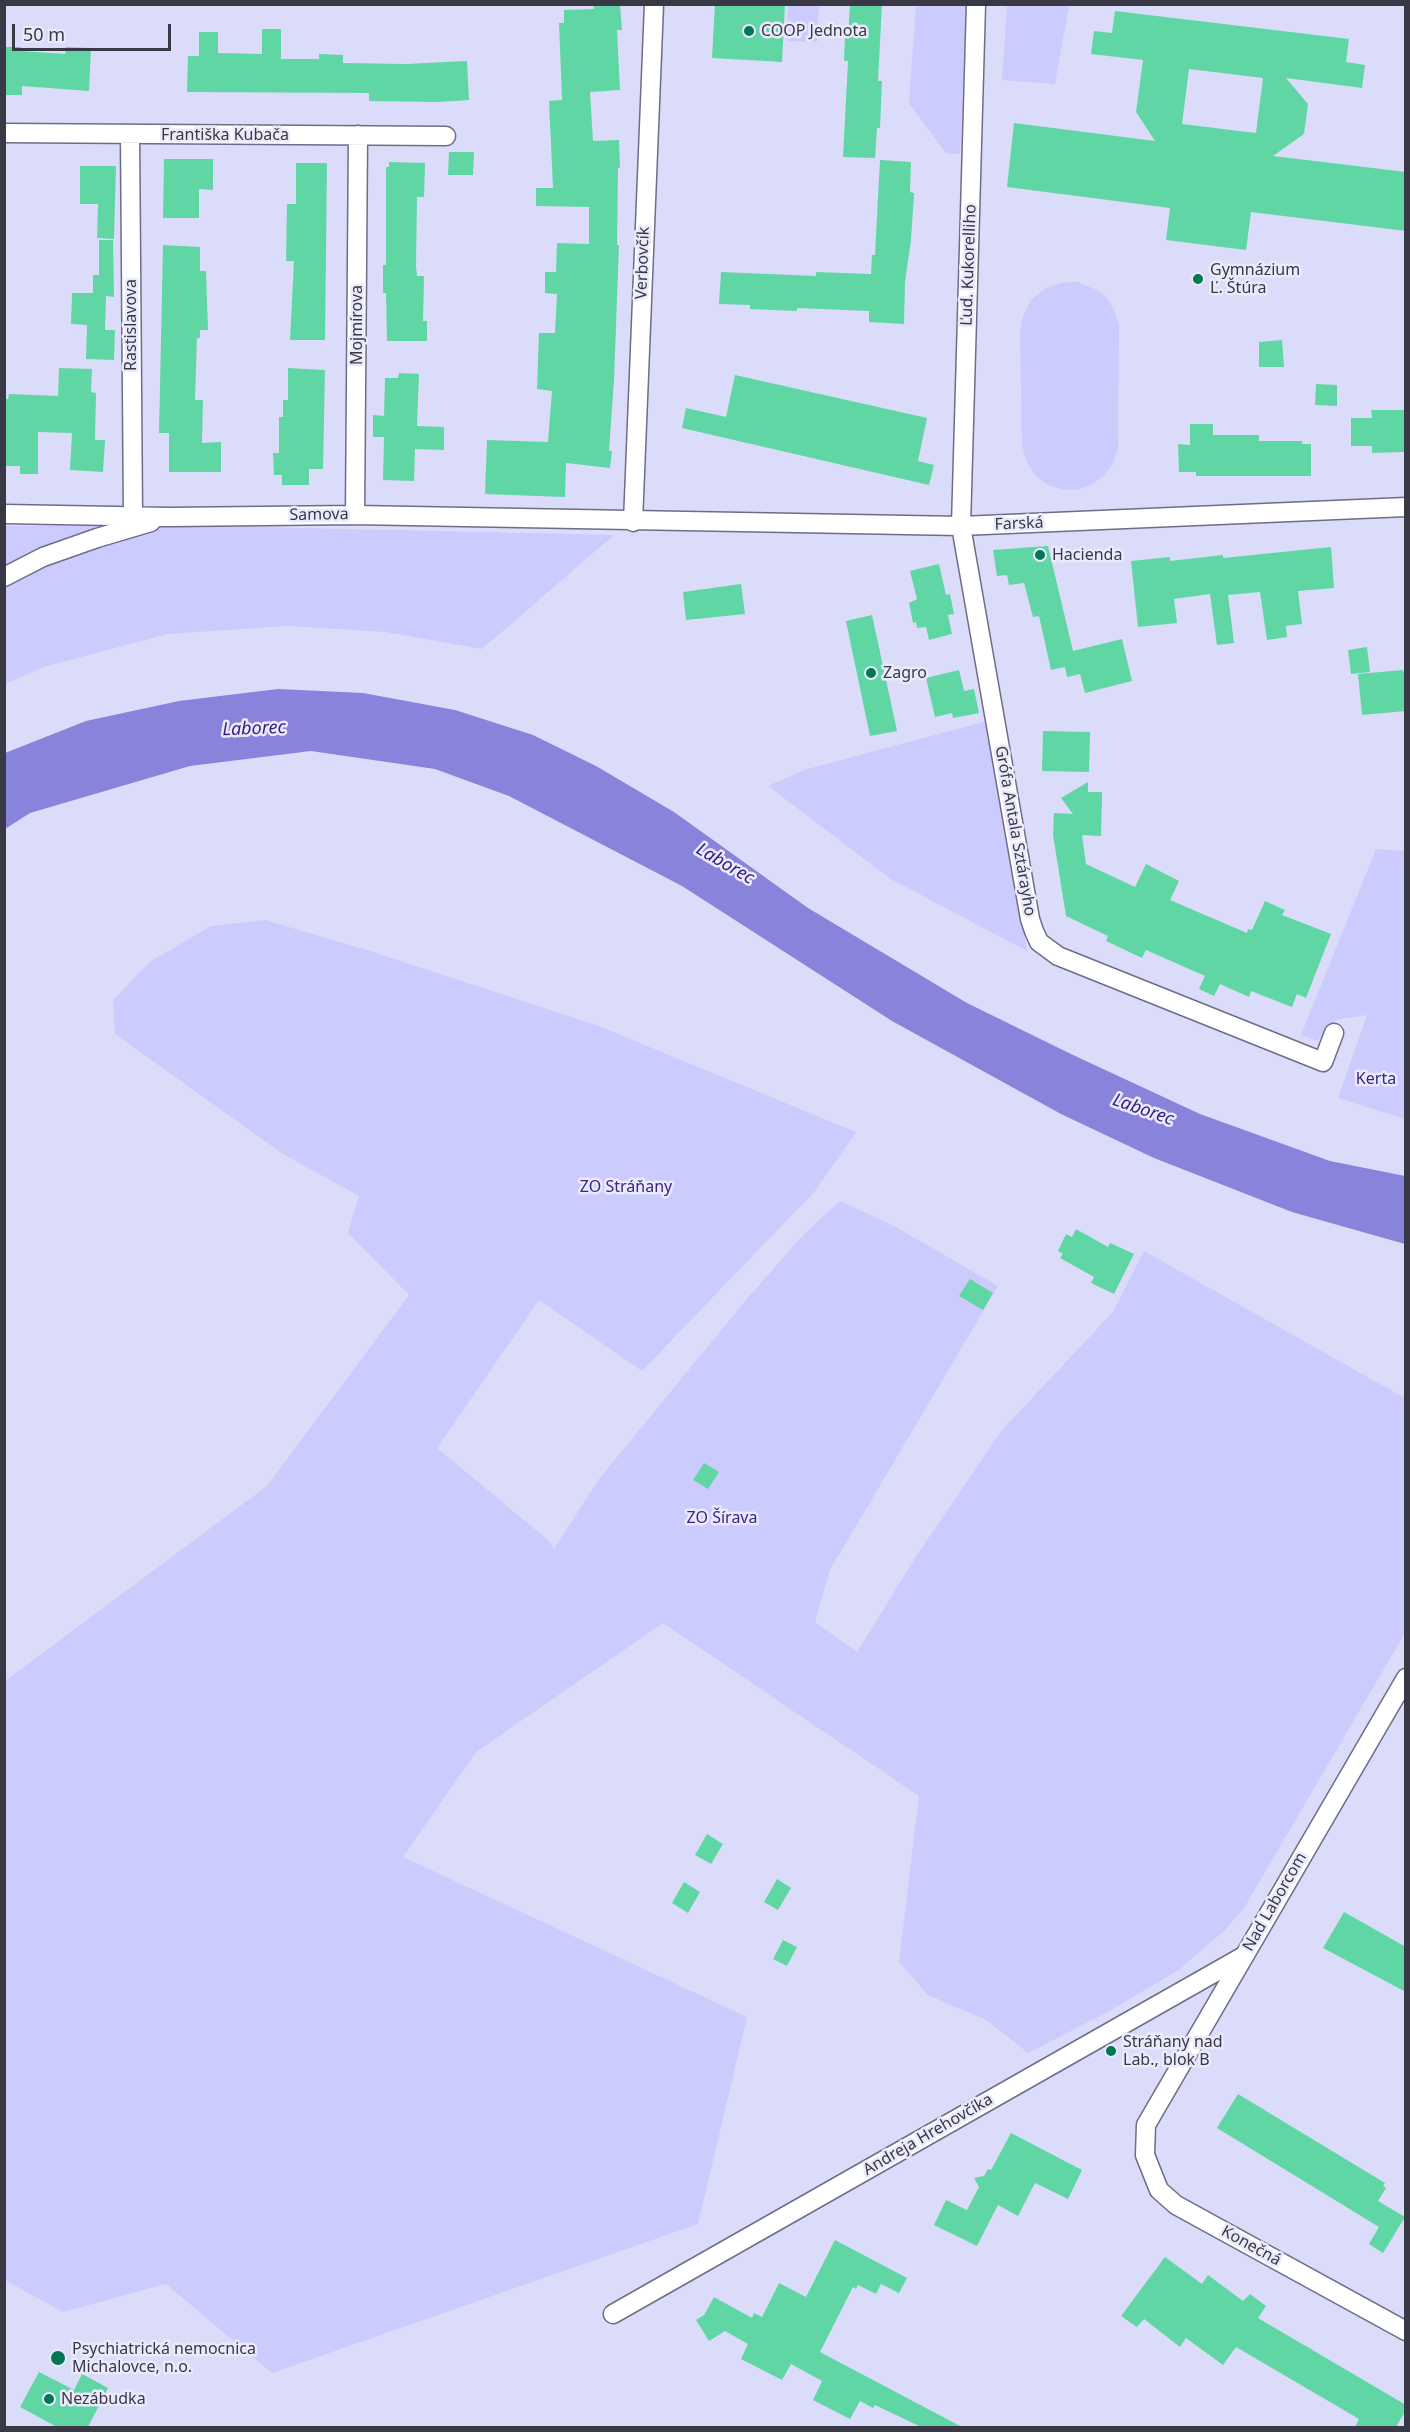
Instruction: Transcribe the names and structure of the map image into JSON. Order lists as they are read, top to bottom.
{
  "streets": {
    "street": [
      "Františka Kubača",
      "Verbovčík",
      "Ľud. Kukorelliho",
      "Rastislavova",
      "Mojmírova",
      "Samova",
      "Farská",
      "Grófa Antala Sztárayho",
      "Nad Laborcom",
      "Andreja Hrehovčíka",
      "Konečná"
    ]
  },
  "crossings": [
    ["Františka Kubača", "Rastislavova"],
    ["Františka Kubača", "Mojmírova"],
    ["Verbovčík", "Samova"],
    ["Verbovčík", "Farská"],
    ["Ľud. Kukorelliho", "Farská"],
    ["Ľud. Kukorelliho", "Grófa Antala Sztárayho"],
    ["Rastislavova", "Samova"],
    ["Mojmírova", "Samova"],
    ["Samova", "Farská"],
    ["Farská", "Grófa Antala Sztárayho"],
    ["Nad Laborcom", "Andreja Hrehovčíka"],
    ["Nad Laborcom", "Konečná"]
  ],
  "water": ["Laborec"],
  "parks": ["Kerta", "ZO Stráňany", "ZO Šírava"],
  "places": [
    "COOP Jednota",
    "Gymnázium Ľ. Štúra",
    "Hacienda",
    "Zagro",
    "Stráňany nad Lab., blok B",
    "Psychiatrická nemocnica Michalovce, n.o.",
    "Nezábudka"
  ],
  "scale_bar": "50 m"
}
